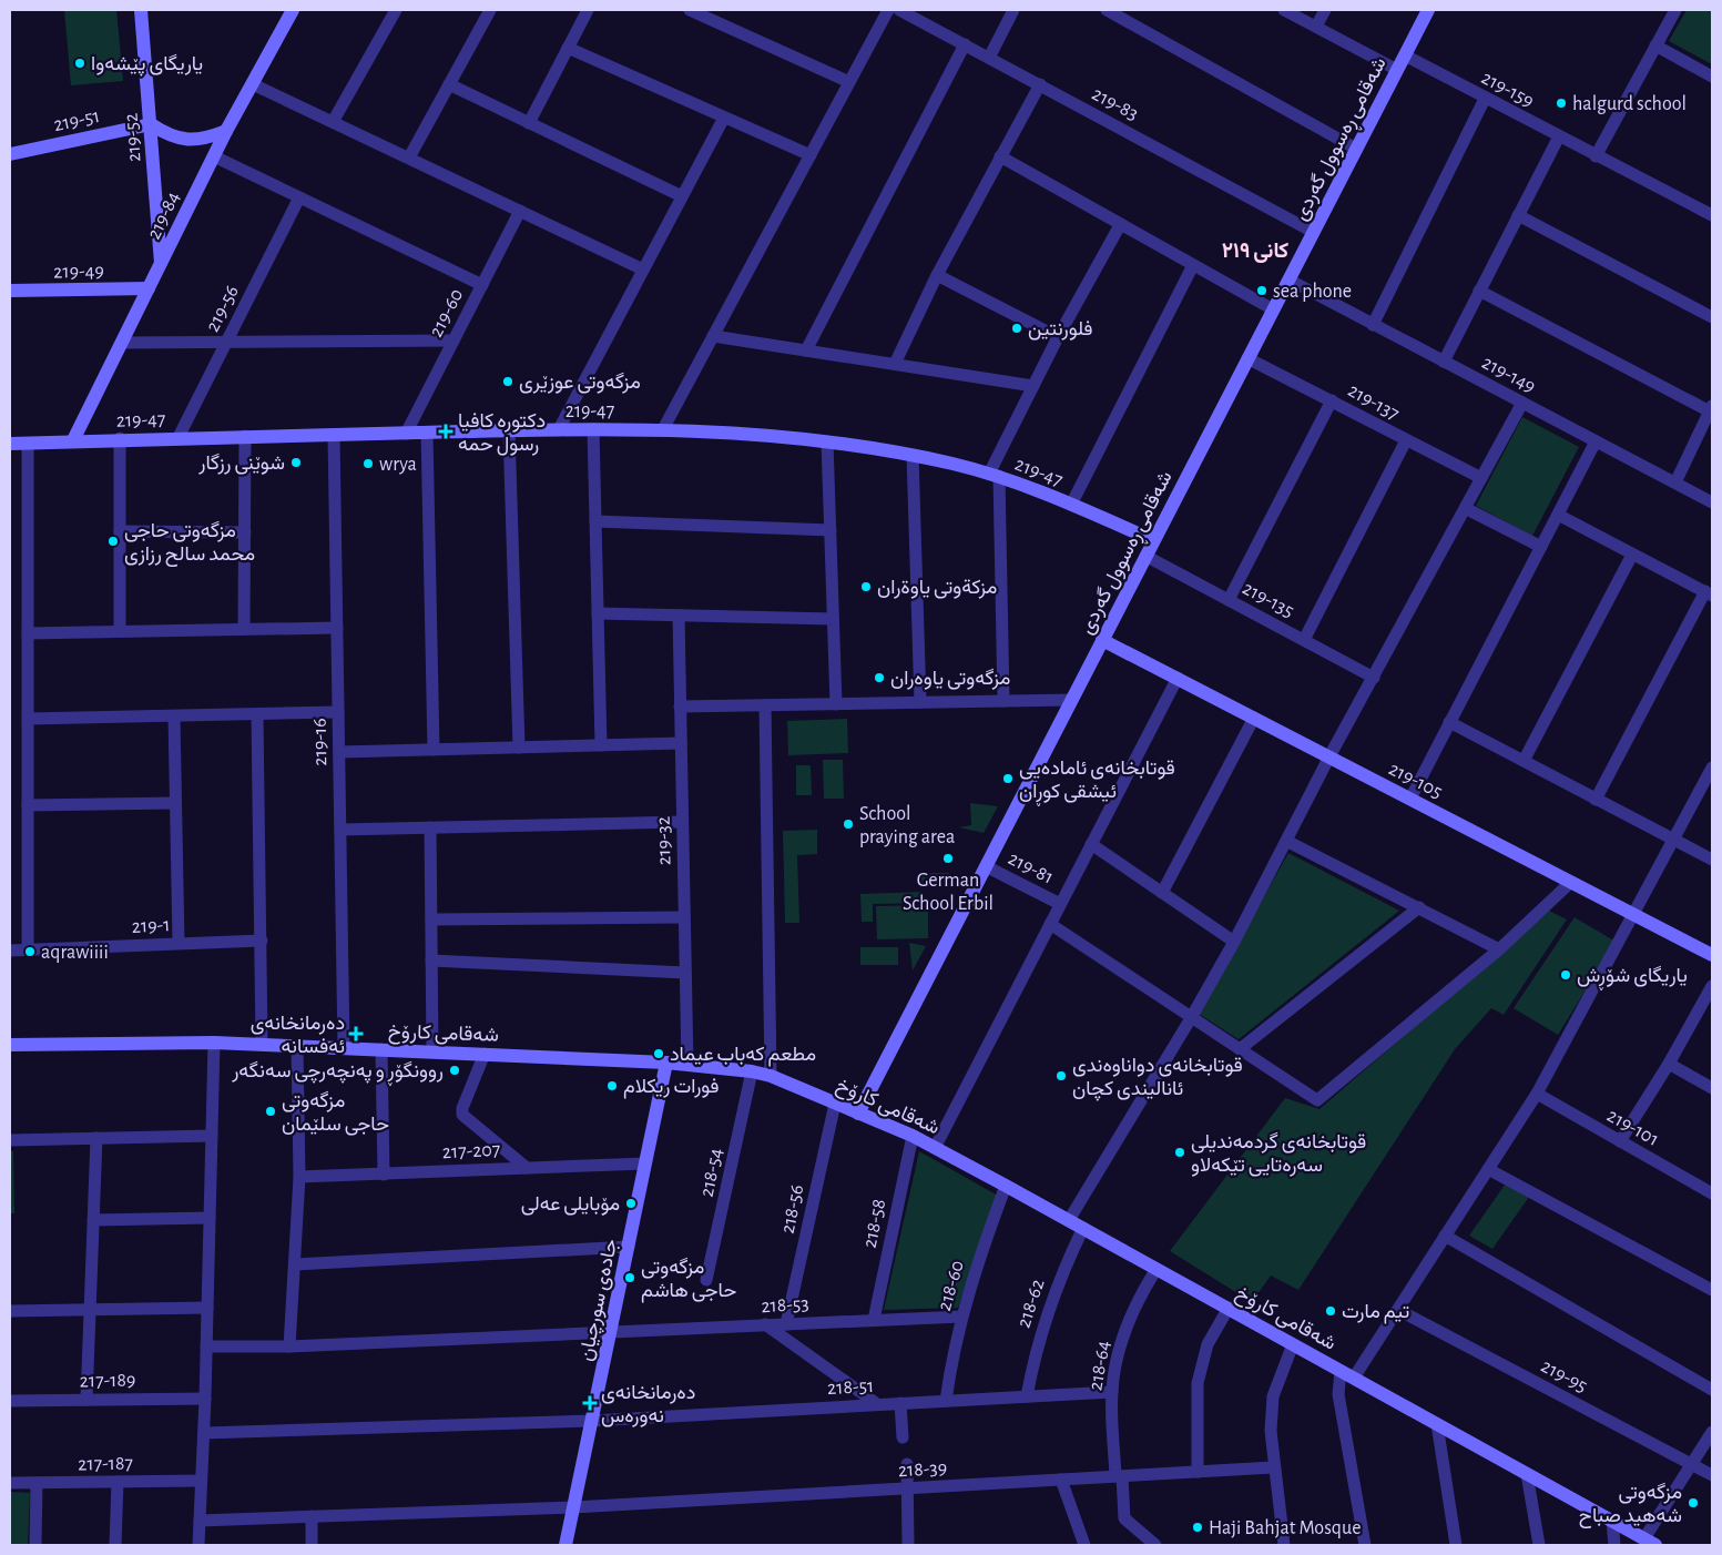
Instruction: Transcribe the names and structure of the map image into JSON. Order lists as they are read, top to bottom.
{
  "streets": {
    "street": [
      "219-159",
      "219-83",
      "219-51",
      "219-52",
      "شەقامی ڕەسوول گەردی",
      "219-84",
      "219-49",
      "219-56",
      "219-60",
      "219-149",
      "219-137",
      "219-47",
      "219-135",
      "219-16",
      "219-105",
      "219-32",
      "219-81",
      "219-1",
      "شەقامی کارۆخ",
      "219-101",
      "217-207",
      "218-54",
      "218-56",
      "218-58",
      "218-60",
      "جادەی سورچیان",
      "218-62",
      "218-53",
      "218-64",
      "219-95",
      "217-189",
      "218-51",
      "217-187",
      "218-39"
    ]
  },
  "crossings": [
    ["219-159", "شەقامی ڕەسوول گەردی"],
    ["219-83", "شەقامی ڕەسوول گەردی"],
    ["219-51", "219-52"],
    ["219-52", "219-84"],
    ["شەقامی ڕەسوول گەردی", "219-149"],
    ["شەقامی ڕەسوول گەردی", "219-137"],
    ["شەقامی ڕەسوول گەردی", "219-47"],
    ["شەقامی ڕەسوول گەردی", "219-135"],
    ["شەقامی ڕەسوول گەردی", "219-105"],
    ["شەقامی ڕەسوول گەردی", "219-81"],
    ["شەقامی ڕەسوول گەردی", "شەقامی کارۆخ"],
    ["219-84", "219-49"],
    ["219-84", "219-47"],
    ["219-56", "219-47"],
    ["219-60", "219-47"],
    ["219-47", "219-16"],
    ["219-16", "شەقامی کارۆخ"],
    ["219-32", "شەقامی کارۆخ"],
    ["شەقامی کارۆخ", "218-54"],
    ["شەقامی کارۆخ", "218-56"],
    ["شەقامی کارۆخ", "218-58"],
    ["شەقامی کارۆخ", "218-60"],
    ["شەقامی کارۆخ", "جادەی سورچیان"],
    ["شەقامی کارۆخ", "218-62"],
    ["شەقامی کارۆخ", "218-64"],
    ["217-207", "جادەی سورچیان"],
    ["218-56", "218-53"],
    ["218-58", "218-53"],
    ["218-60", "218-53"],
    ["218-60", "218-51"],
    ["جادەی سورچیان", "218-53"],
    ["جادەی سورچیان", "218-51"],
    ["جادەی سورچیان", "218-39"],
    ["218-62", "218-51"],
    ["218-64", "218-51"],
    ["218-64", "218-39"]
  ],
  "districts": ["کانی ٢١٩"],
  "places": {
    "other": [
      "یاریگای پێشەوا",
      "halgurd school",
      "sea phone",
      "فلورنتين",
      "مزگه‌وتی عوزێری",
      "شوێنی رزگار",
      "wrya",
      "مزگەوتی حاجی محمد سالح رزازی",
      "مزكةوتى ياوةران",
      "مزگەوتی یاوەران",
      "قوتابخانەی ئامادەیی ئیشقی کوڕان",
      "School praying area",
      "German School Erbil",
      "aqrawiiii",
      "یاریگای شۆڕش",
      "مطعم کەباب عیماد",
      "روونگۆڕ و پەنچەرچی سەنگەر",
      "قوتابخانەی دواناوەندی ئانالیندی كچان",
      "فورات ريکلام",
      "مزگەوتی حاجی سلێمان",
      "قوتابخانەی گردمەندیلی سەرەتایی تێكەلاو",
      "مۆبایلی عەلی",
      "مزگەوتی حاجی هاشم",
      "تيم مارت",
      "مزگه‌وتی شه‌هید صباح",
      "Haji Bahjat Mosque"
    ],
    "health": ["دکتورە کافیا رسول حمە", "دەرمانخانەی ئەفسانە", "دەرمانخانەی نەورەس"]
  }
}
